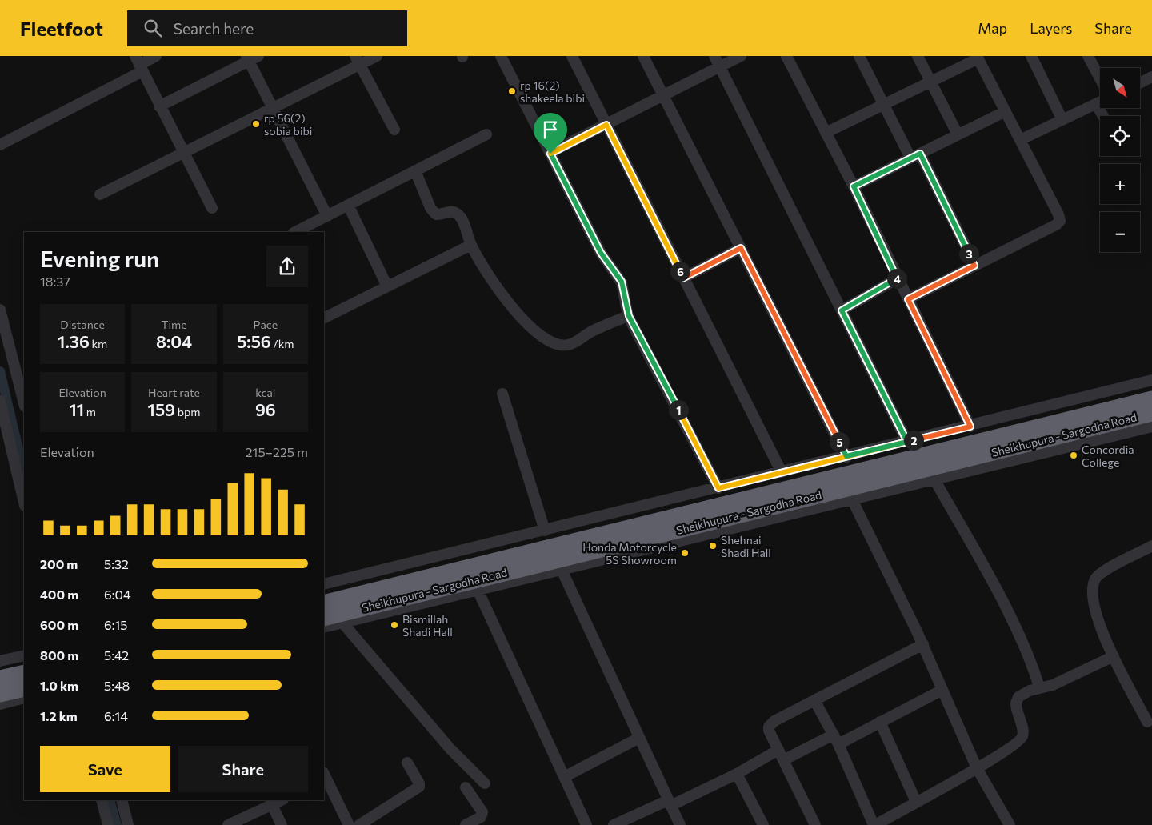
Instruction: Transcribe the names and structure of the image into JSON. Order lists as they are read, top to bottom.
{
  "streets": {
    "highway": ["Sheikhupura - Sargodha Road"]
  },
  "places": [
    "rp 16(2) shakeela bibi",
    "rp 56(2) sobia bibi",
    "Concordia College",
    "Shehnai Shadi Hall",
    "Honda Motorcycle 5S Showroom",
    "Bismillah Shadi Hall"
  ],
  "north": "bottom right",
  "page": {
    "header": "Fleetfoot",
    "search": "Search here",
    "nav": ["Map", "Layers", "Share"],
    "map_buttons": ["+", "−"],
    "heading": ["Evening run", "18:37"],
    "pins": [
      "3",
      "6",
      "4",
      "1",
      "2",
      "5"
    ],
    "stats": [
      ["Distance", "1.36 km"],
      ["Time", "8:04"],
      ["Pace", "5:56 /km"],
      ["Elevation", "11 m"],
      ["Heart rate", "159 bpm"],
      ["kcal", "96"]
    ],
    "chart": ["Elevation", "215–225 m"],
    "list": [
      {
        "name": "200 m",
        "note": "5:32"
      },
      {
        "name": "400 m",
        "note": "6:04"
      },
      {
        "name": "600 m",
        "note": "6:15"
      },
      {
        "name": "800 m",
        "note": "5:42"
      },
      {
        "name": "1.0 km",
        "note": "5:48"
      },
      {
        "name": "1.2 km",
        "note": "6:14"
      }
    ],
    "buttons": ["Save", "Share"]
  }
}
